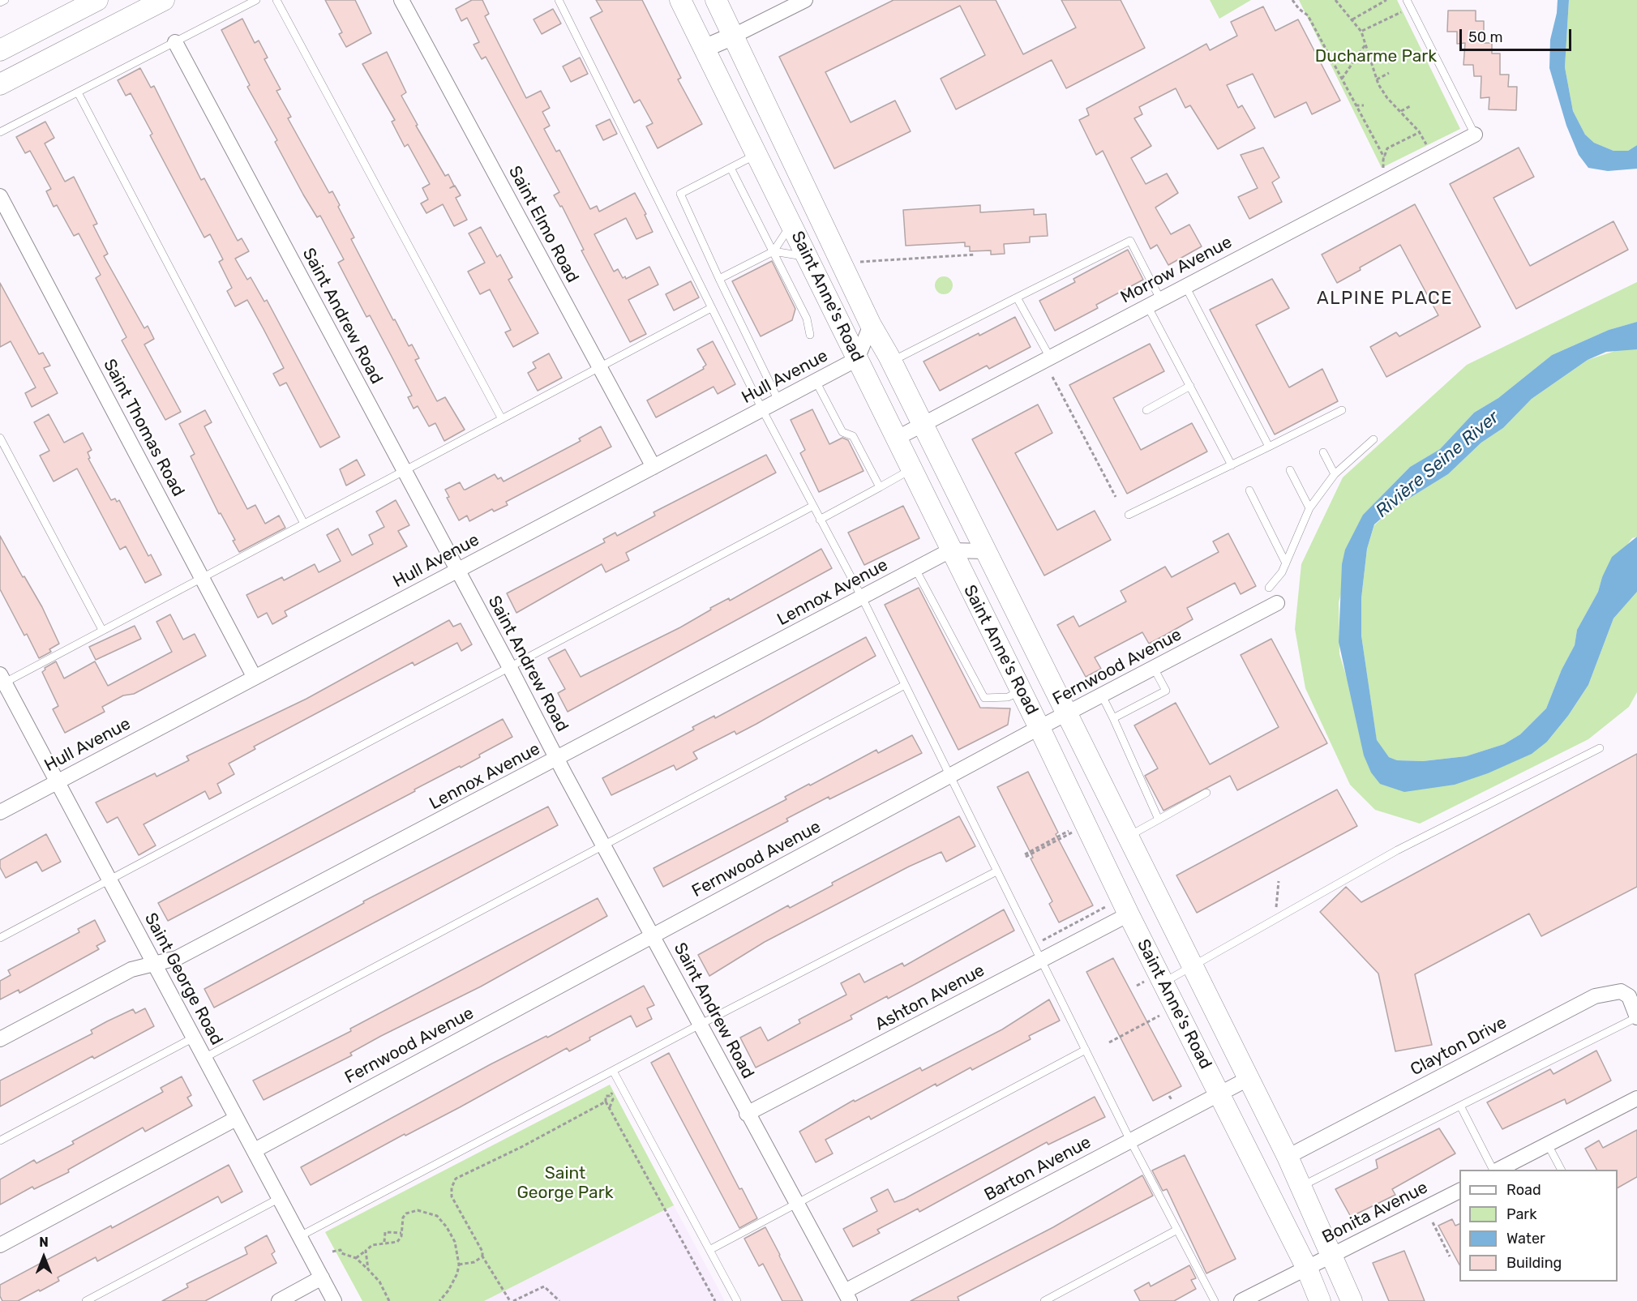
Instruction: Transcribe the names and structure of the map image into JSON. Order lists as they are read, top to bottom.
{
  "streets": {
    "main road": ["Saint Anne's Road"],
    "street": [
      "Saint Elmo Road",
      "Morrow Avenue",
      "Saint Andrew Road",
      "Hull Avenue",
      "Saint Thomas Road",
      "Lennox Avenue",
      "Fernwood Avenue",
      "Saint George Road",
      "Ashton Avenue",
      "Clayton Drive",
      "Barton Avenue",
      "Bonita Avenue"
    ]
  },
  "crossings": [
    ["Saint Elmo Road", "Hull Avenue"],
    ["Morrow Avenue", "Saint Anne's Road"],
    ["Saint Anne's Road", "Hull Avenue"],
    ["Saint Anne's Road", "Lennox Avenue"],
    ["Saint Anne's Road", "Fernwood Avenue"],
    ["Saint Anne's Road", "Ashton Avenue"],
    ["Saint Anne's Road", "Clayton Drive"],
    ["Saint Anne's Road", "Barton Avenue"],
    ["Saint Anne's Road", "Bonita Avenue"],
    ["Saint Andrew Road", "Hull Avenue"],
    ["Saint Andrew Road", "Lennox Avenue"],
    ["Saint Andrew Road", "Fernwood Avenue"],
    ["Saint Andrew Road", "Ashton Avenue"],
    ["Saint Andrew Road", "Barton Avenue"],
    ["Hull Avenue", "Saint Thomas Road"],
    ["Hull Avenue", "Saint George Road"],
    ["Lennox Avenue", "Saint George Road"],
    ["Fernwood Avenue", "Saint George Road"]
  ],
  "districts": ["ALPINE PLACE"],
  "water": ["Rivière Seine River"],
  "parks": ["Ducharme Park", "Saint George Park"],
  "legend": [
    "Road",
    "Park",
    "Water",
    "Building"
  ],
  "scale_bar": "50 m",
  "north": "top"
}
